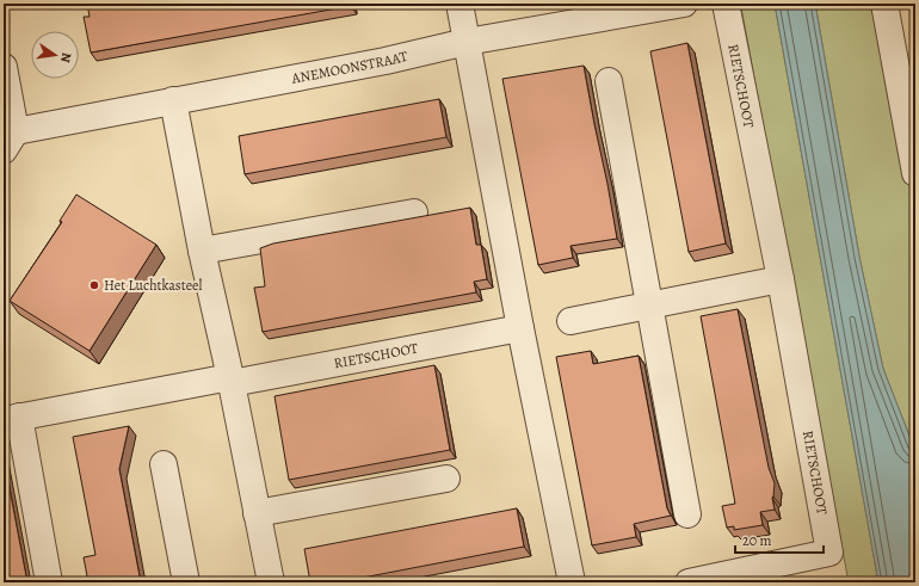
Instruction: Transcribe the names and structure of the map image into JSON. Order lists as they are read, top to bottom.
{
  "streets": {
    "street": ["ANEMOONSTRAAT", "RIETSCHOOT"]
  },
  "places": ["Het Luchtkasteel"],
  "scale_bar": "20 m",
  "north": "right"
}
